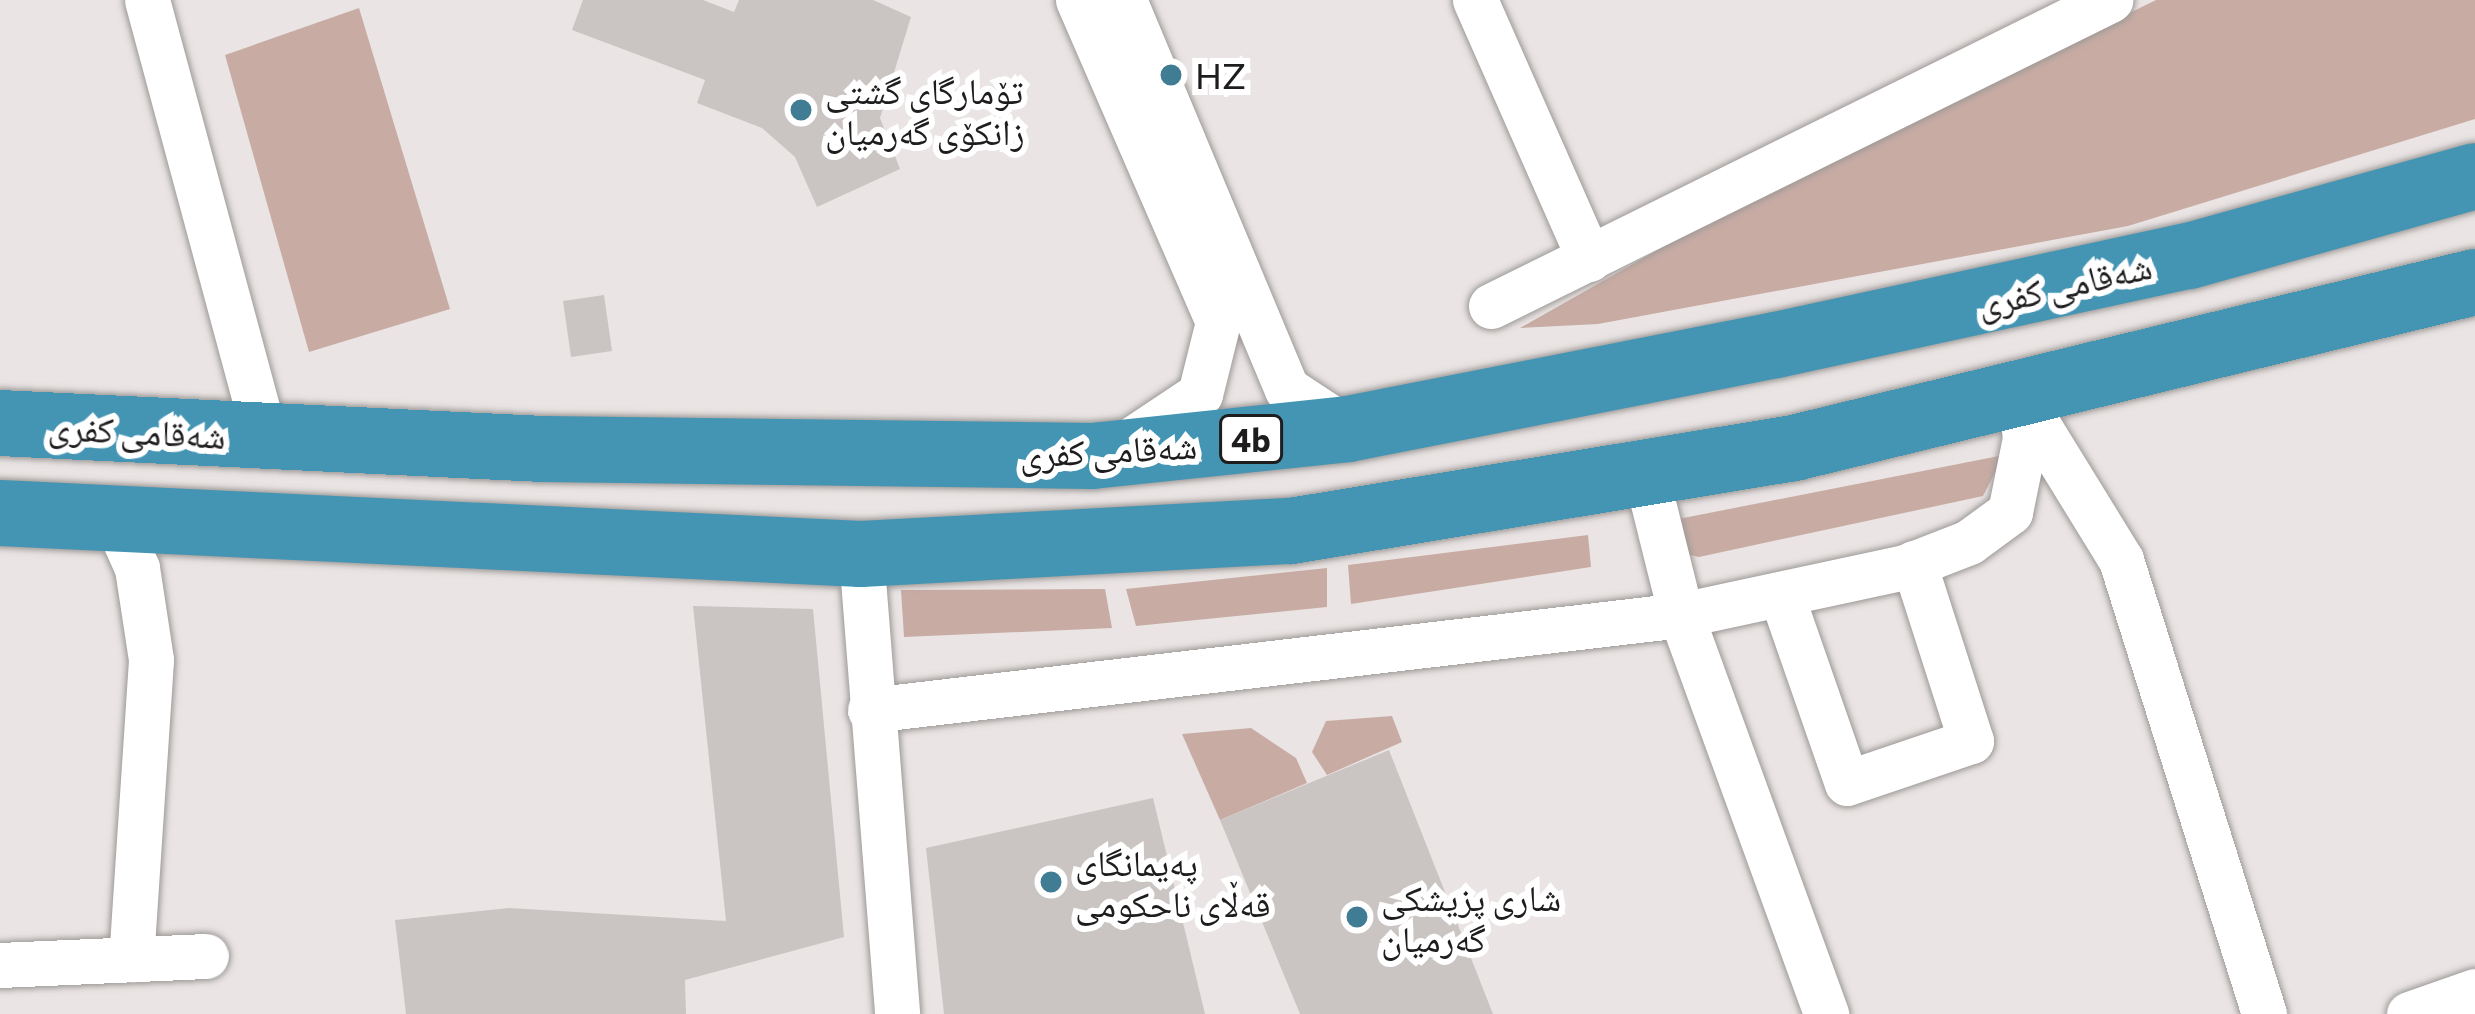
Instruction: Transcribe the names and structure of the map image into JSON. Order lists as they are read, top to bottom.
{
  "streets": {
    "highway": ["شەقامی کفری", "4b"]
  },
  "places": [
    "HZ",
    "تۆمارگای گشتی زانکۆی گەرمیان",
    "پەیمانگای قەڵای ناحکومی",
    "شاری پزیشکی گەرمیان"
  ]
}
